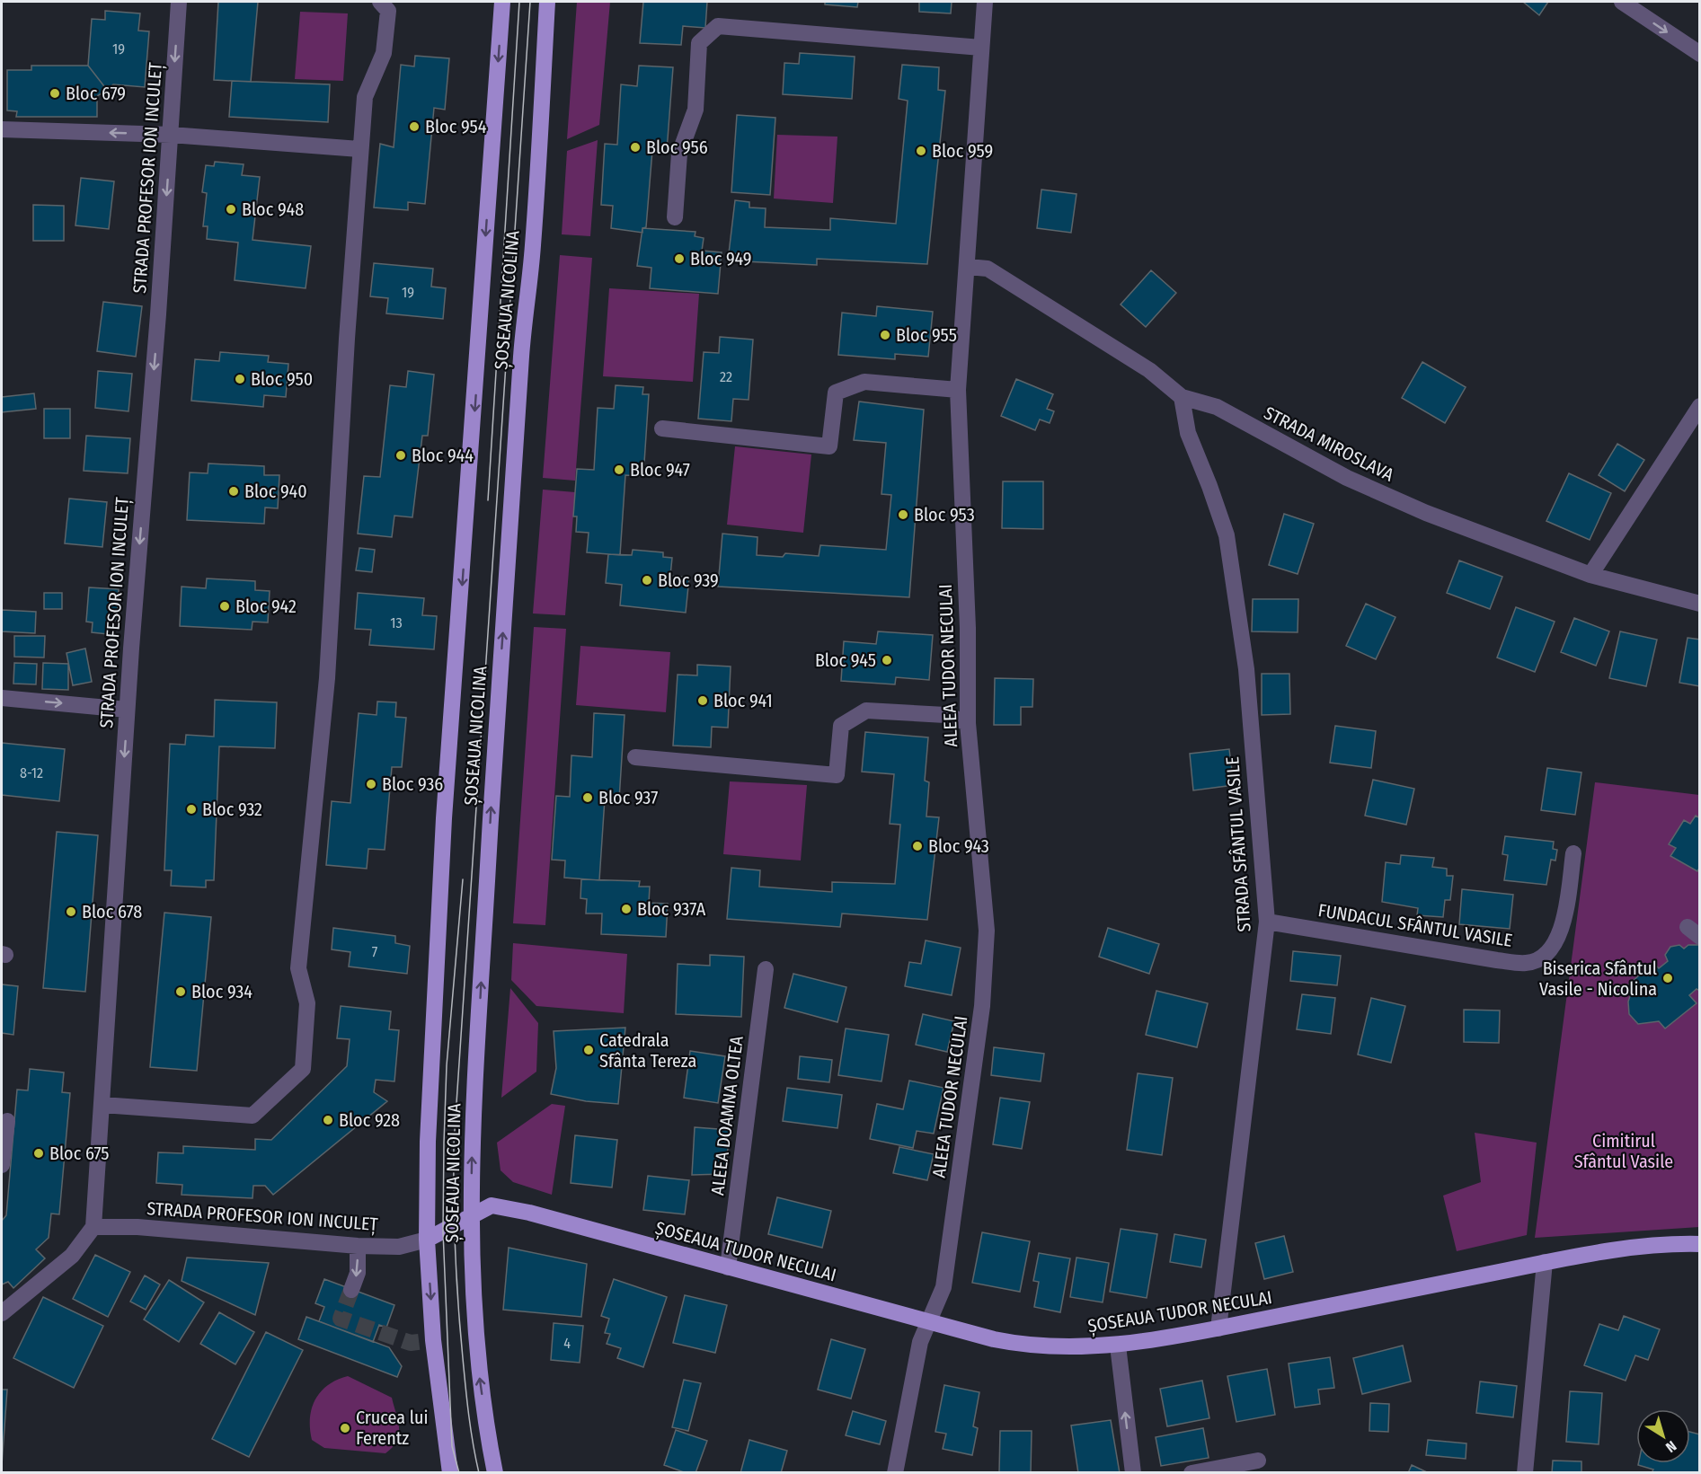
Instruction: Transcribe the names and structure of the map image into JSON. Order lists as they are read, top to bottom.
{
  "streets": {
    "main road": ["ȘOSEAUA NICOLINA", "ȘOSEAUA TUDOR NECULAI"],
    "street": [
      "STRADA PROFESOR ION INCULEȚ",
      "STRADA MIROSLAVA",
      "ALEEA TUDOR NECULAI",
      "STRADA SFÂNTUL VASILE",
      "FUNDACUL SFÂNTUL VASILE",
      "ALEEA DOAMNA OLTEA"
    ]
  },
  "crossings": [
    ["STRADA PROFESOR ION INCULEȚ", "ȘOSEAUA NICOLINA"],
    ["STRADA PROFESOR ION INCULEȚ", "ȘOSEAUA TUDOR NECULAI"],
    ["ȘOSEAUA NICOLINA", "ȘOSEAUA TUDOR NECULAI"],
    ["STRADA MIROSLAVA", "ALEEA TUDOR NECULAI"],
    ["STRADA MIROSLAVA", "STRADA SFÂNTUL VASILE"],
    ["ALEEA TUDOR NECULAI", "ȘOSEAUA TUDOR NECULAI"],
    ["STRADA SFÂNTUL VASILE", "FUNDACUL SFÂNTUL VASILE"],
    ["STRADA SFÂNTUL VASILE", "ȘOSEAUA TUDOR NECULAI"],
    ["ALEEA DOAMNA OLTEA", "ȘOSEAUA TUDOR NECULAI"]
  ],
  "one_way": ["STRADA PROFESOR ION INCULEȚ"],
  "parks": ["Cimitirul Sfântul Vasile"],
  "places": [
    "Bloc 679",
    "Bloc 954",
    "Bloc 956",
    "Bloc 959",
    "Bloc 948",
    "Bloc 949",
    "Bloc 955",
    "Bloc 950",
    "Bloc 944",
    "Bloc 947",
    "Bloc 940",
    "Bloc 953",
    "Bloc 939",
    "Bloc 942",
    "Bloc 945",
    "Bloc 941",
    "Bloc 936",
    "Bloc 937",
    "Bloc 932",
    "Bloc 943",
    "Bloc 937A",
    "Bloc 678",
    "Biserica Sfântul Vasile - Nicolina",
    "Bloc 934",
    "Catedrala Sfânta Tereza",
    "Bloc 928",
    "Bloc 675",
    "Crucea lui Ferentz"
  ],
  "house_numbers": [
    "19",
    "19",
    "22",
    "13",
    "8-12",
    "7",
    "4"
  ],
  "north": "bottom right"
}
